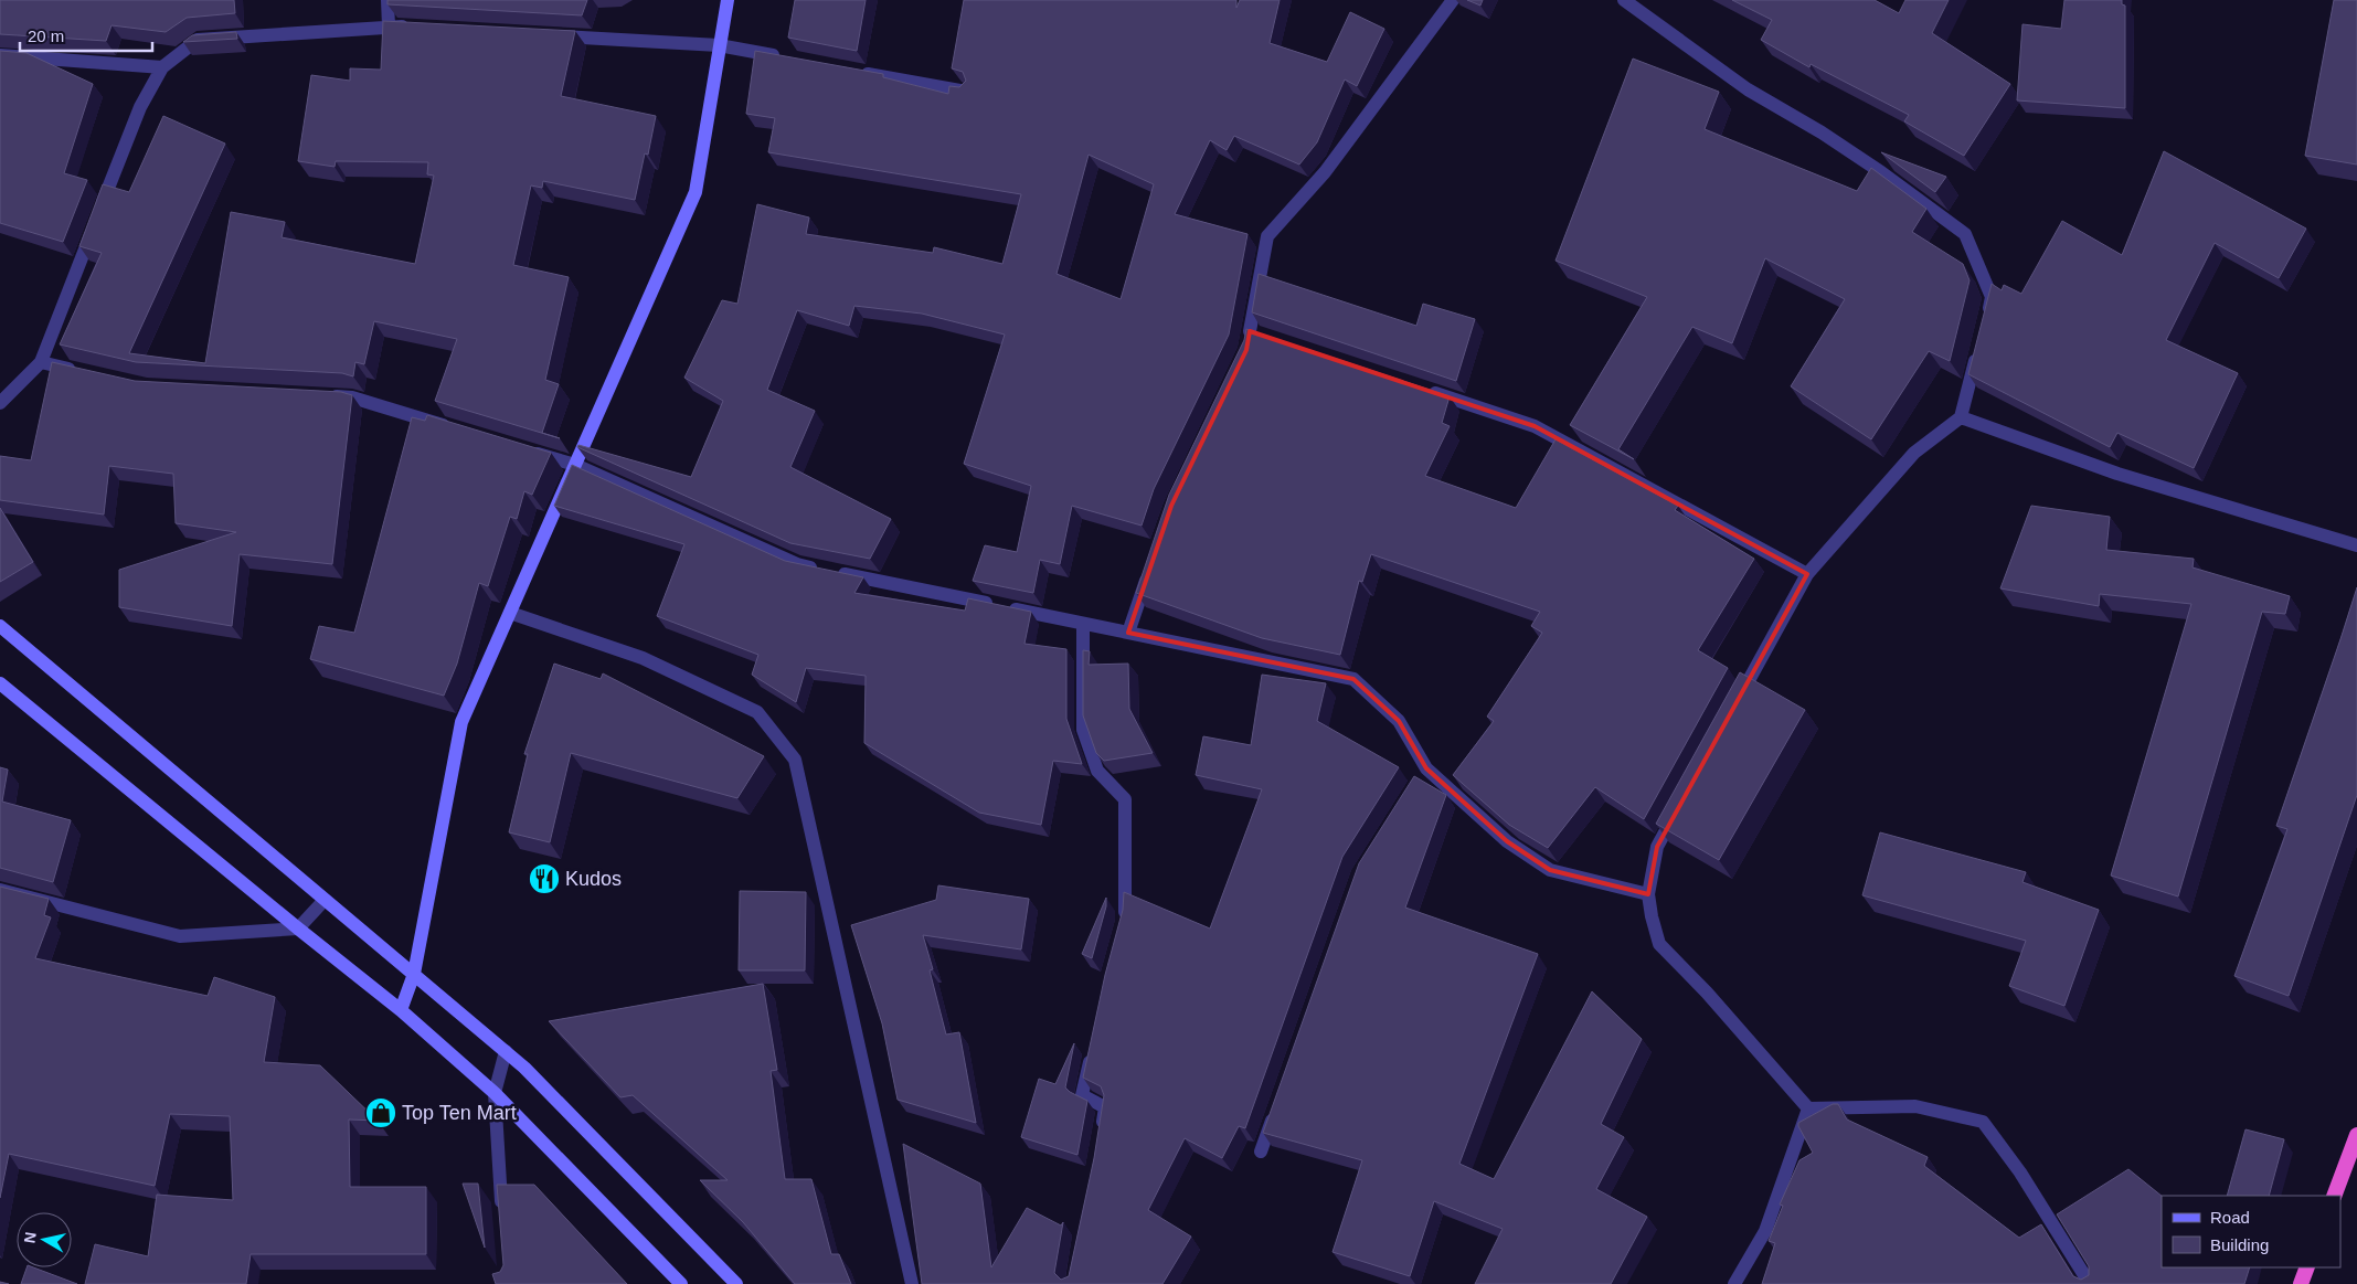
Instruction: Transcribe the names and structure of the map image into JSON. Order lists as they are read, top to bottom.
{
  "places": {
    "restaurant": ["Kudos"],
    "shop": ["Top Ten Mart"]
  },
  "legend": ["Road", "Building"],
  "scale_bar": "20 m",
  "north": "left"
}
